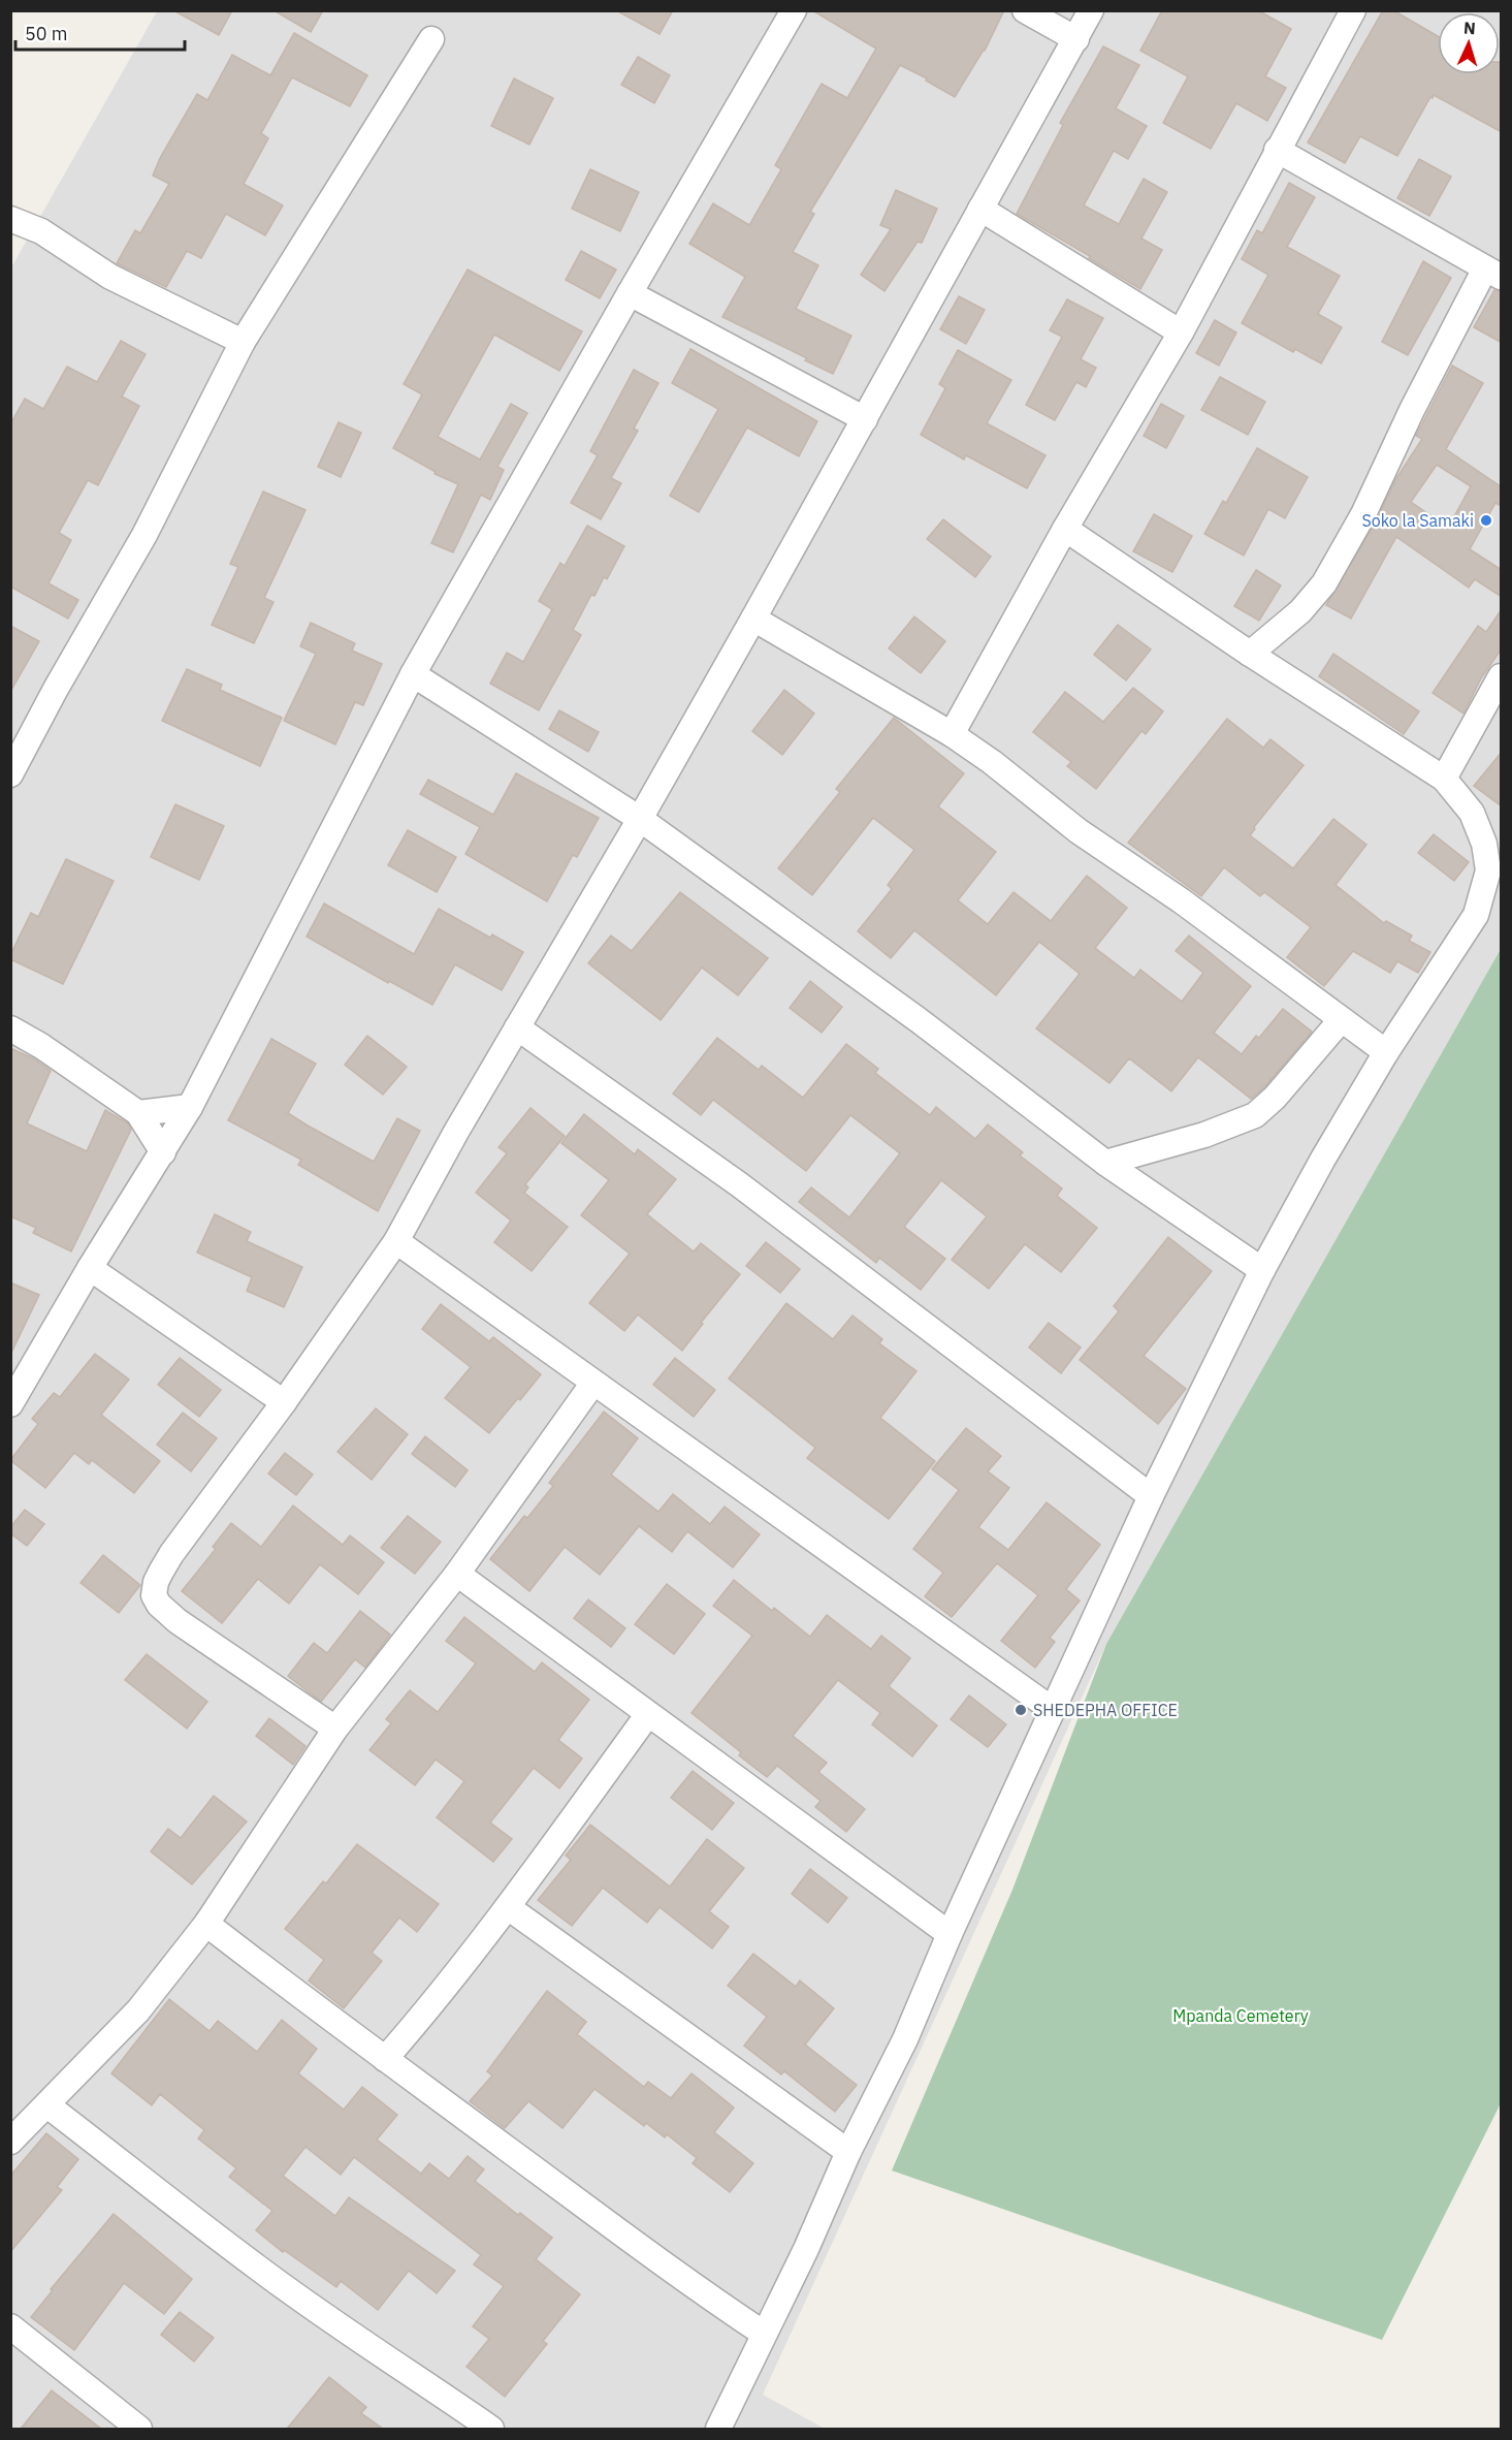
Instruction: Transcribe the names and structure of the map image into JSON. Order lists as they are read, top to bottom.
{
  "parks": ["Mpanda Cemetery"],
  "places": ["Soko la Samaki", "SHEDEPHA OFFICE"],
  "scale_bar": "50 m",
  "north": "top"
}
